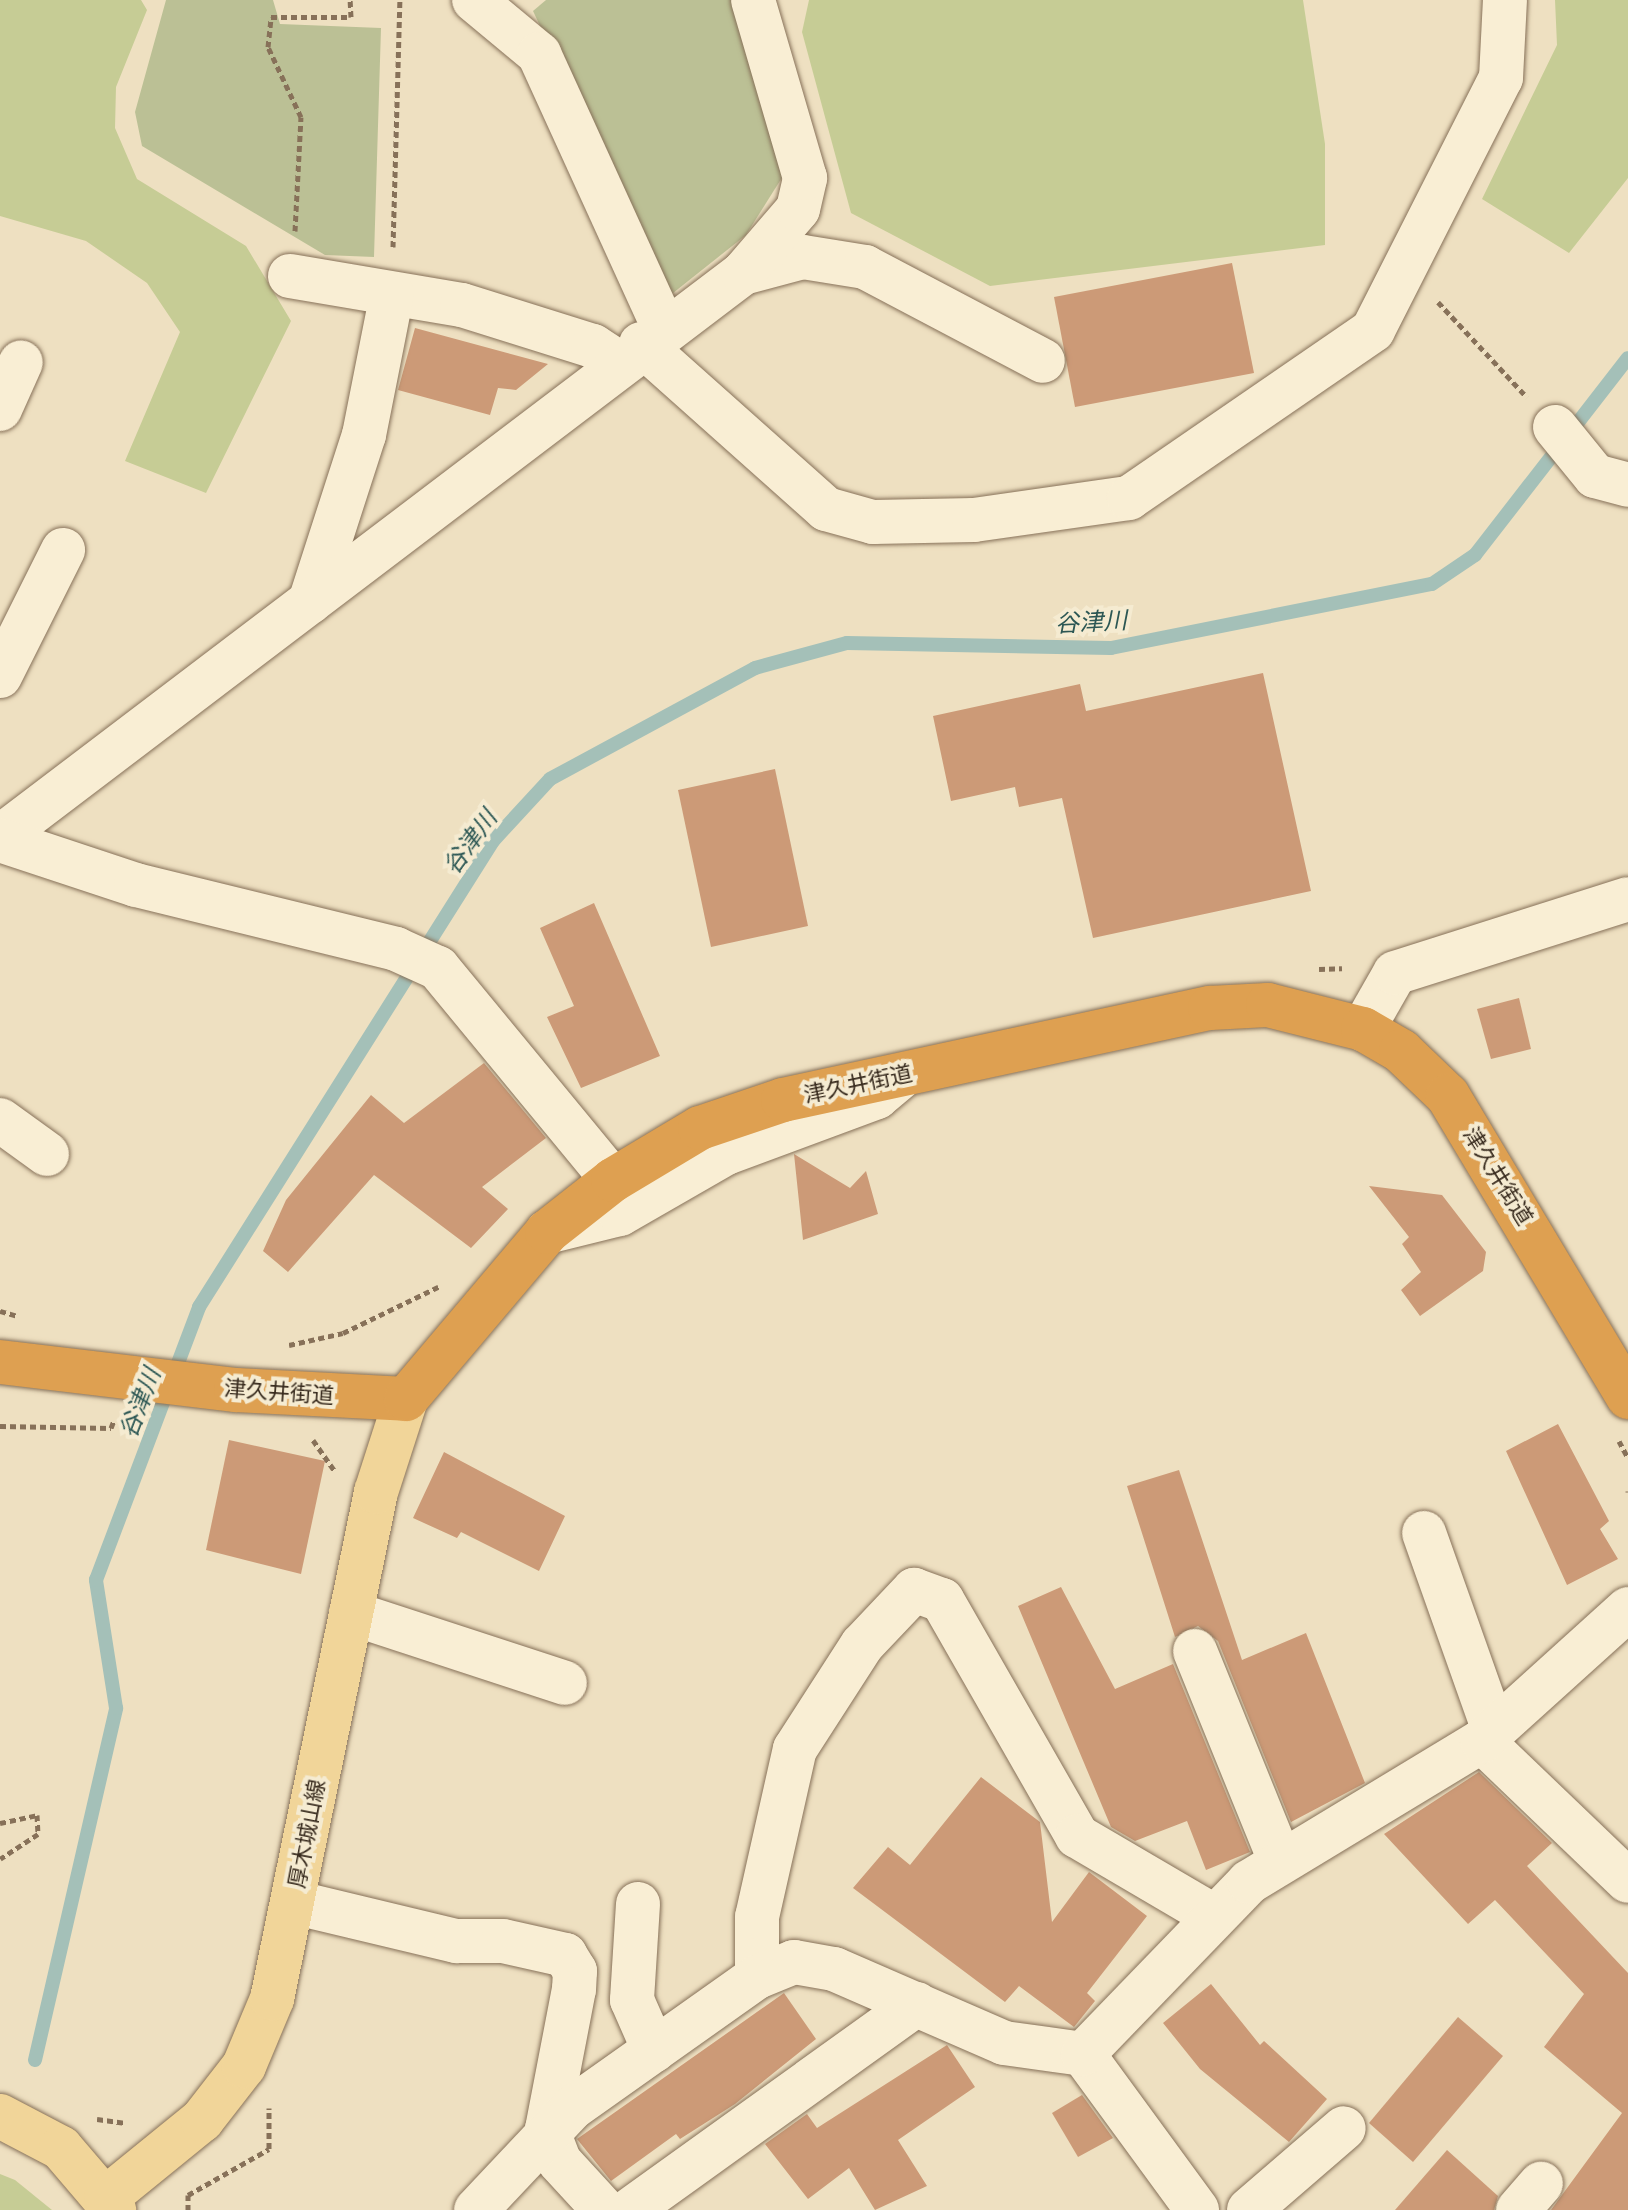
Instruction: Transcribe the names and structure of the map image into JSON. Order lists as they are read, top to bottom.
{
  "streets": {
    "highway": ["津久井街道"],
    "main road": ["厚木城山線"]
  },
  "crossings": [
    ["津久井街道", "厚木城山線"]
  ],
  "water": ["谷津川"]
}
